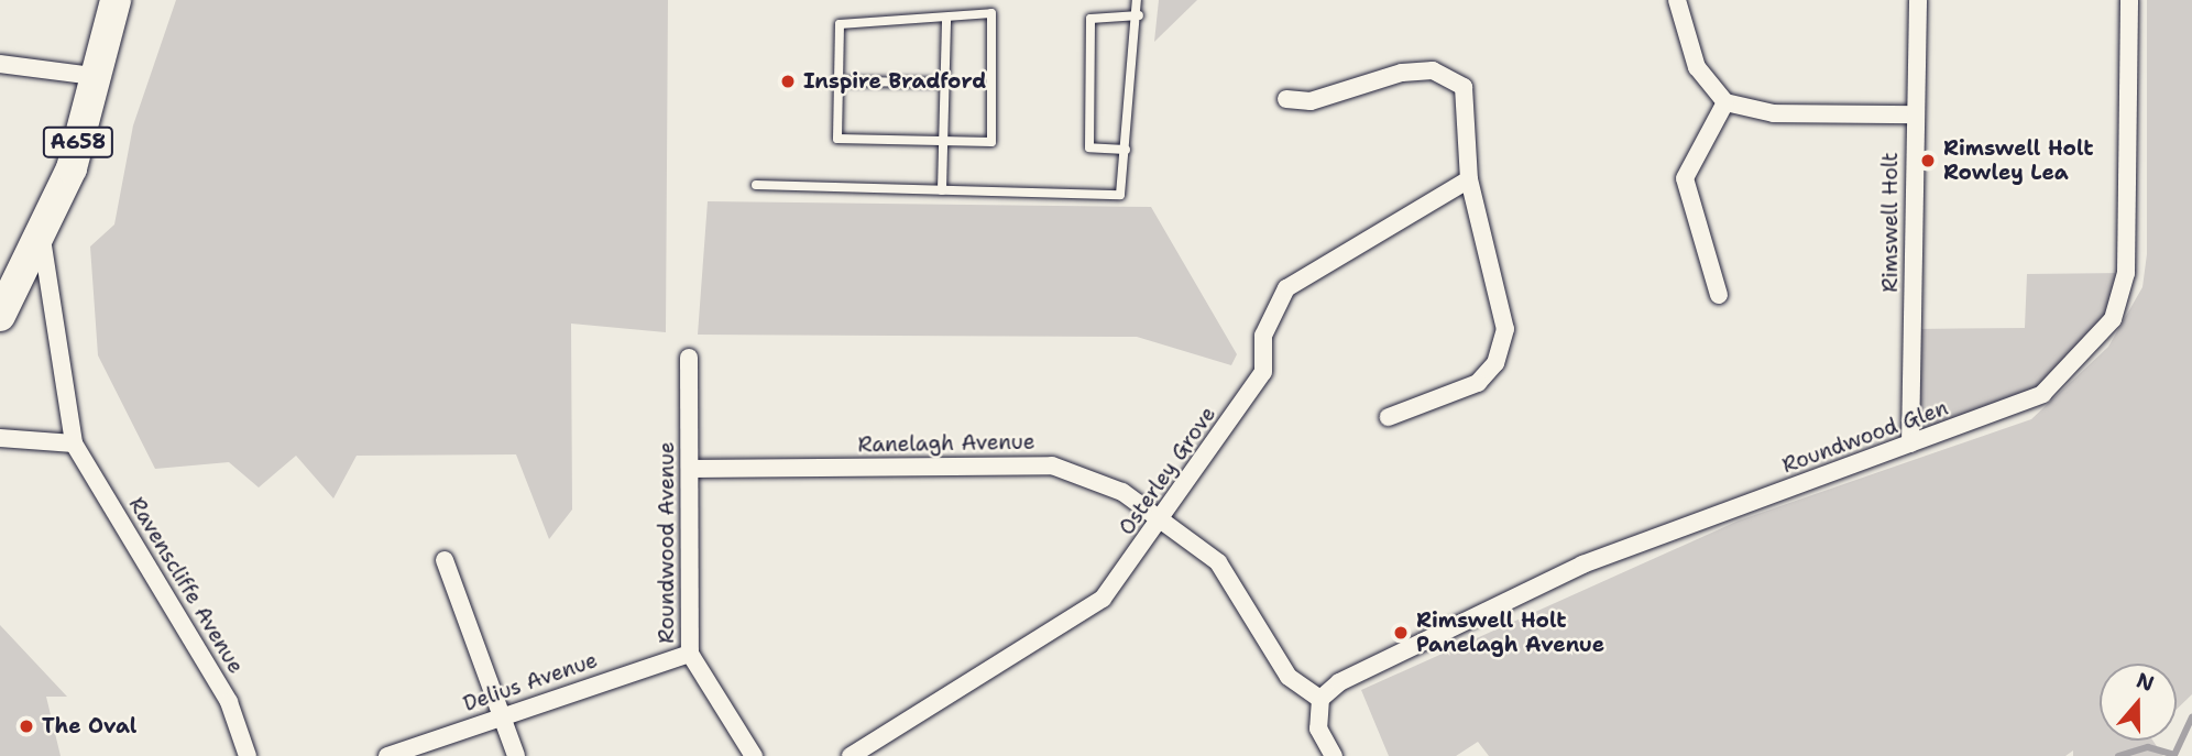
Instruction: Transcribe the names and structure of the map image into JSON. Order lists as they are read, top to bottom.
{
  "streets": {
    "highway": ["A658"],
    "street": [
      "Rimswell Holt",
      "Roundwood Glen",
      "Ranelagh Avenue",
      "Osterley Grove",
      "Roundwood Avenue",
      "Ravenscliffe Avenue",
      "Delius Avenue"
    ]
  },
  "crossings": [
    ["A658", "Ravenscliffe Avenue"],
    ["Rimswell Holt", "Roundwood Glen"],
    ["Roundwood Glen", "Ranelagh Avenue"],
    ["Ranelagh Avenue", "Osterley Grove"],
    ["Ranelagh Avenue", "Roundwood Avenue"],
    ["Roundwood Avenue", "Delius Avenue"]
  ],
  "places": [
    "Inspire Bradford",
    "Rimswell Holt Rowley Lea",
    "Rimswell Holt Panelagh Avenue",
    "The Oval"
  ],
  "north": "top"
}
